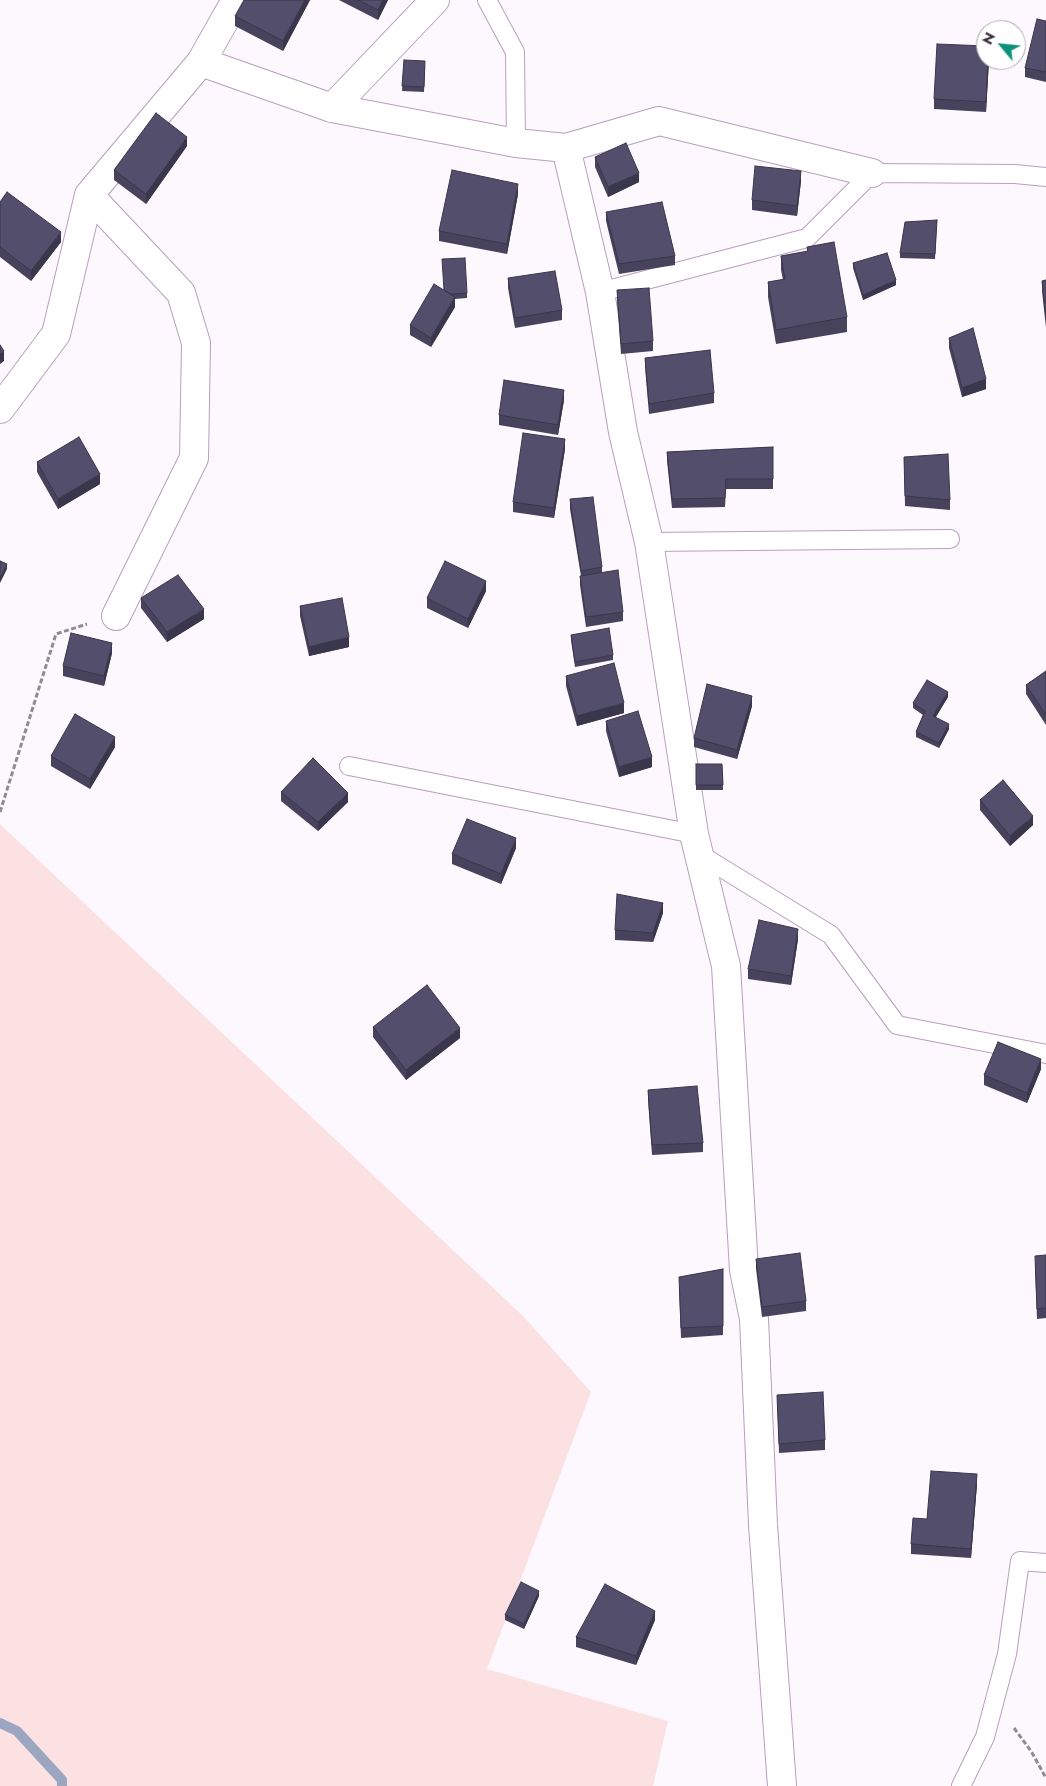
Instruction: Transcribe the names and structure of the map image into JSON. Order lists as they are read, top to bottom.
{
  "north": "top left"
}
